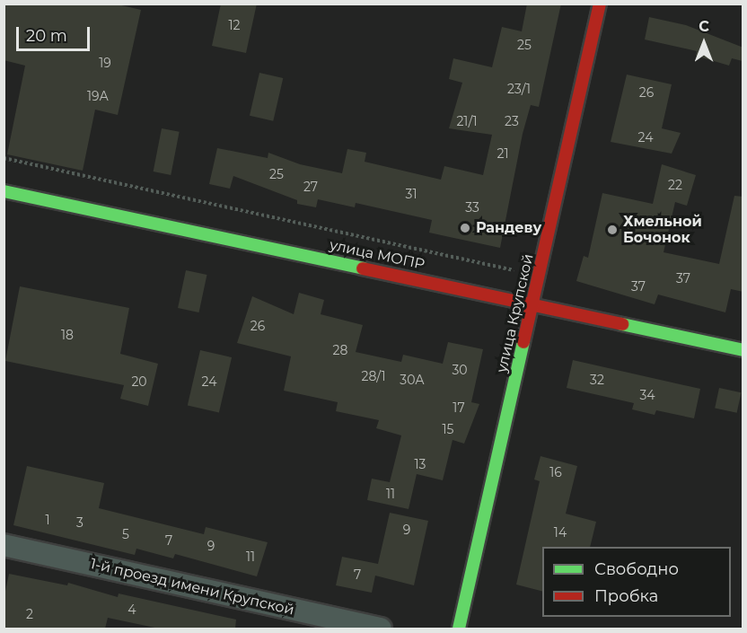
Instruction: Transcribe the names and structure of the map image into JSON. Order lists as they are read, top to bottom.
{
  "streets": {
    "main road": ["улица МОПР", "улица Крупской"],
    "street": ["1-й проезд имени Крупской"]
  },
  "crossings": [
    ["улица МОПР", "улица Крупской"]
  ],
  "places": ["Рандеву", "Хмельной Бочонок"],
  "house_numbers": [
    "12",
    "25",
    "19",
    "23/1",
    "26",
    "19А",
    "21/1",
    "23",
    "24",
    "21",
    "25",
    "22",
    "27",
    "31",
    "33",
    "37",
    "37",
    "26",
    "18",
    "28",
    "30",
    "28/1",
    "30А",
    "32",
    "20",
    "24",
    "34",
    "17",
    "15",
    "13",
    "16",
    "11",
    "1",
    "3",
    "9",
    "14",
    "5",
    "7",
    "9",
    "11",
    "7",
    "4",
    "2"
  ],
  "legend": ["Свободно", "Пробка"],
  "scale_bar": "20 m",
  "north": "top"
}
